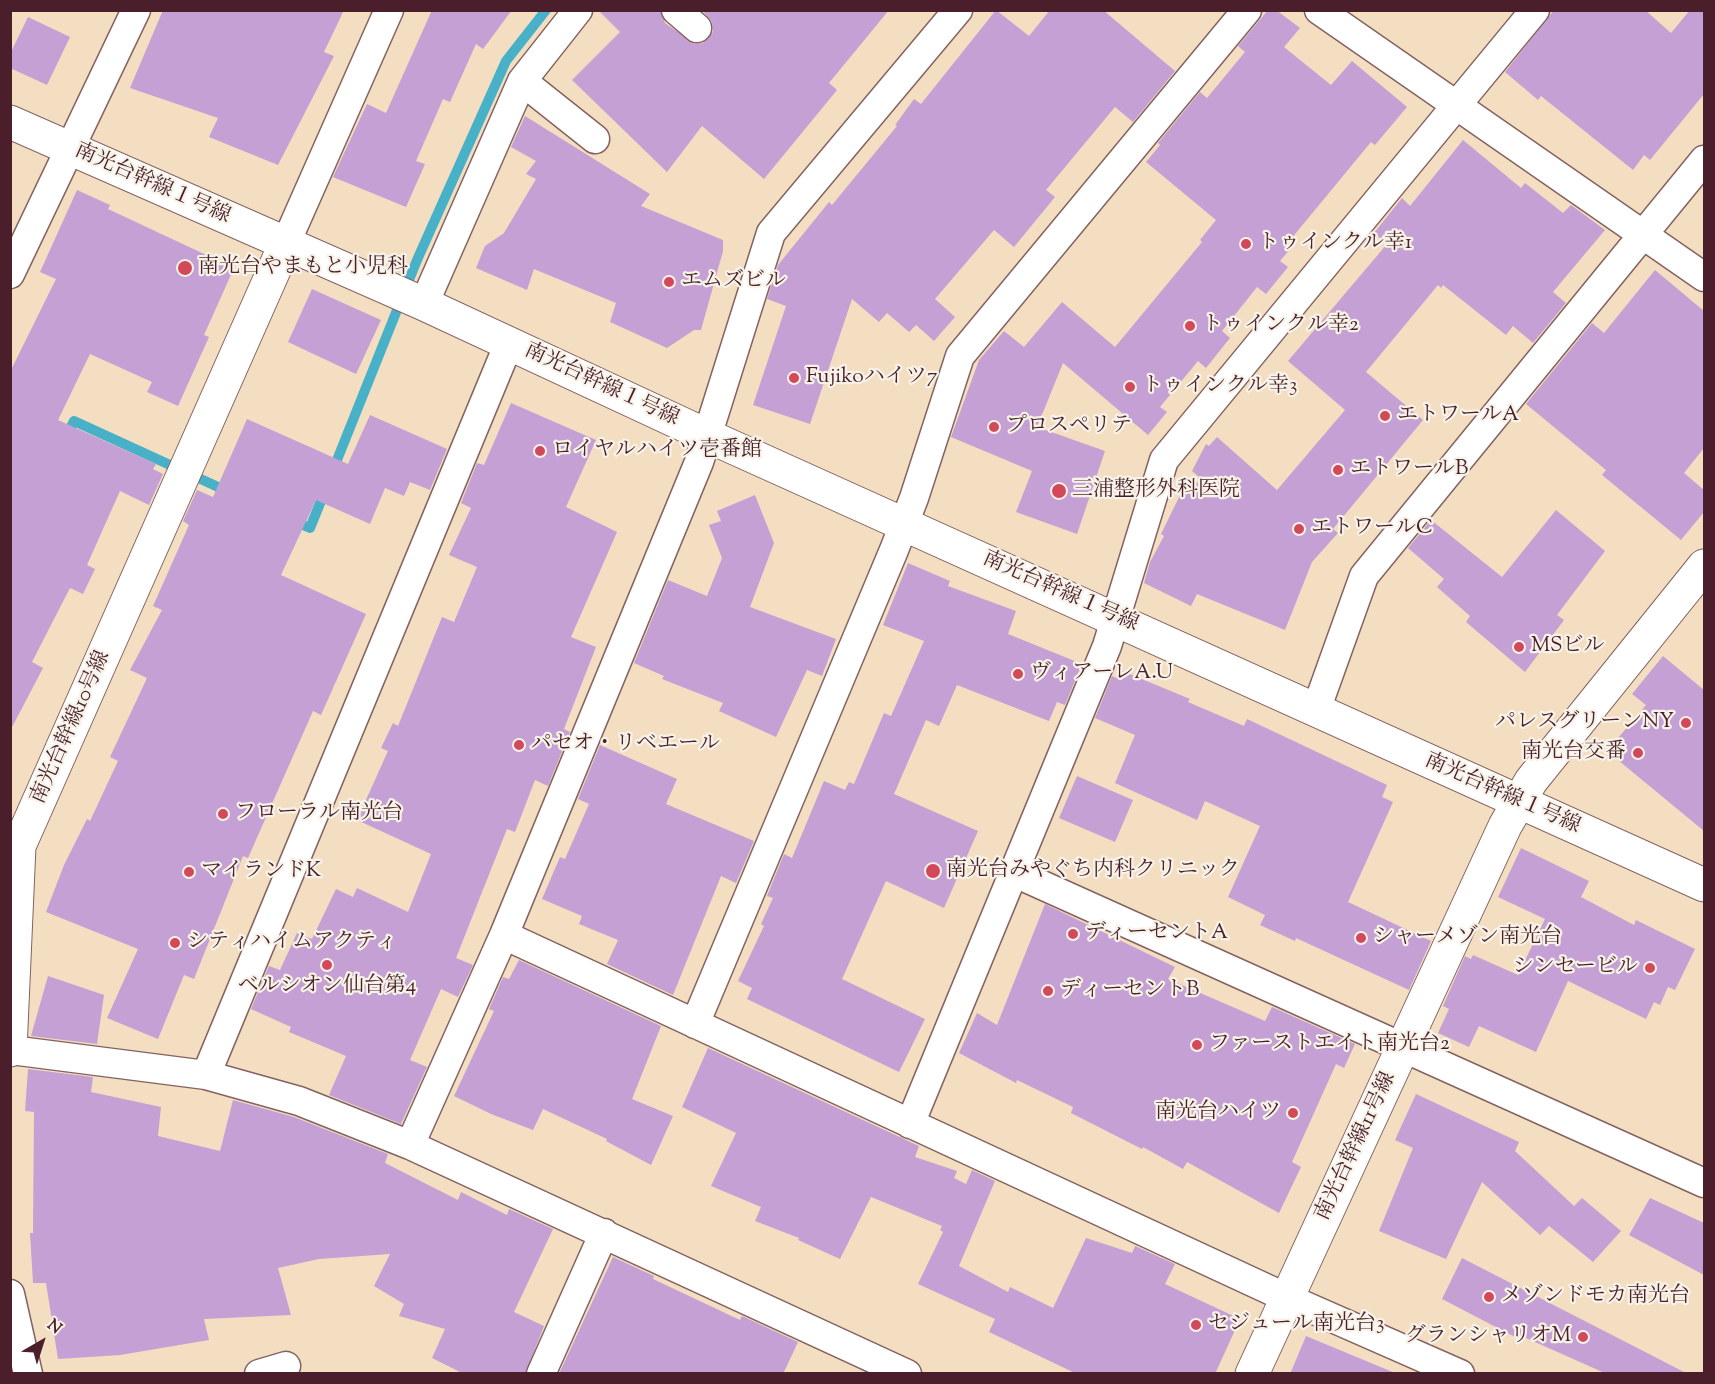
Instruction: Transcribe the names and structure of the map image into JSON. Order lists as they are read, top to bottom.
{
  "streets": {
    "street": ["南光台幹線１号線", "南光台幹線10号線", "南光台幹線11号線"]
  },
  "crossings": [
    ["南光台幹線１号線", "南光台幹線10号線"],
    ["南光台幹線１号線", "南光台幹線11号線"]
  ],
  "places": [
    "トゥインクル幸1",
    "南光台やまもと小児科",
    "エムズビル",
    "トゥインクル幸2",
    "Fujikoハイツ7",
    "トゥインクル幸3",
    "エトワールA",
    "プロスペリテ",
    "ロイヤルハイツ壱番館",
    "エトワールB",
    "三浦整形外科医院",
    "エトワールC",
    "MSビル",
    "ヴィアーレA.U",
    "パレスグリーンNY",
    "パセオ・リベエール",
    "南光台交番",
    "フローラル南光台",
    "南光台みやぐち内科クリニック",
    "マイランドK",
    "ディーセントA",
    "シャーメゾン南光台",
    "シティハイムアクティ",
    "ベルシオン仙台第4",
    "シンセービル",
    "ディーセントB",
    "ファーストエイト南光台2",
    "南光台ハイツ",
    "メゾンドモカ南光台",
    "セジュール南光台3",
    "グランシャリオM"
  ],
  "north": "top right"
}
